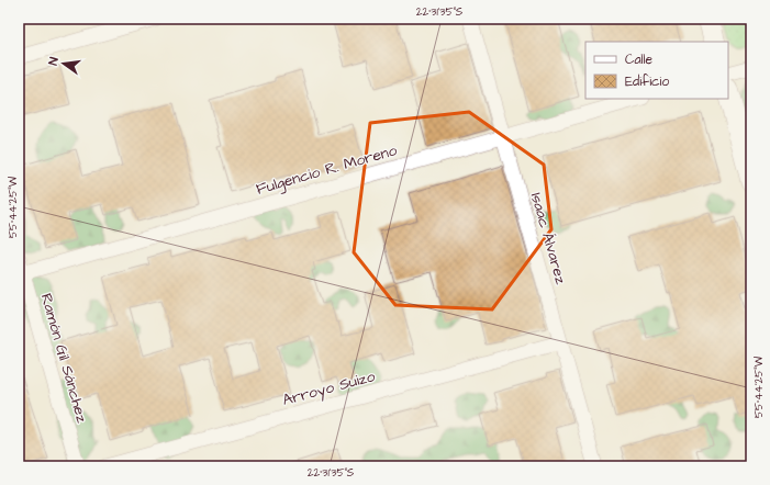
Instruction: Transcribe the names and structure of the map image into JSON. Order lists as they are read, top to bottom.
{
  "streets": {
    "street": [
      "Fulgencio R. Moreno",
      "Isaac Álvarez",
      "Ramón Gil Sánchez",
      "Arroyo Suizo"
    ]
  },
  "crossings": [
    ["Fulgencio R. Moreno", "Isaac Álvarez"],
    ["Fulgencio R. Moreno", "Ramón Gil Sánchez"],
    ["Isaac Álvarez", "Arroyo Suizo"]
  ],
  "legend": ["Calle", "Edificio"],
  "north": "left",
  "coordinates": ["22°31'35\"S", "55°44'25\"W"]
}
